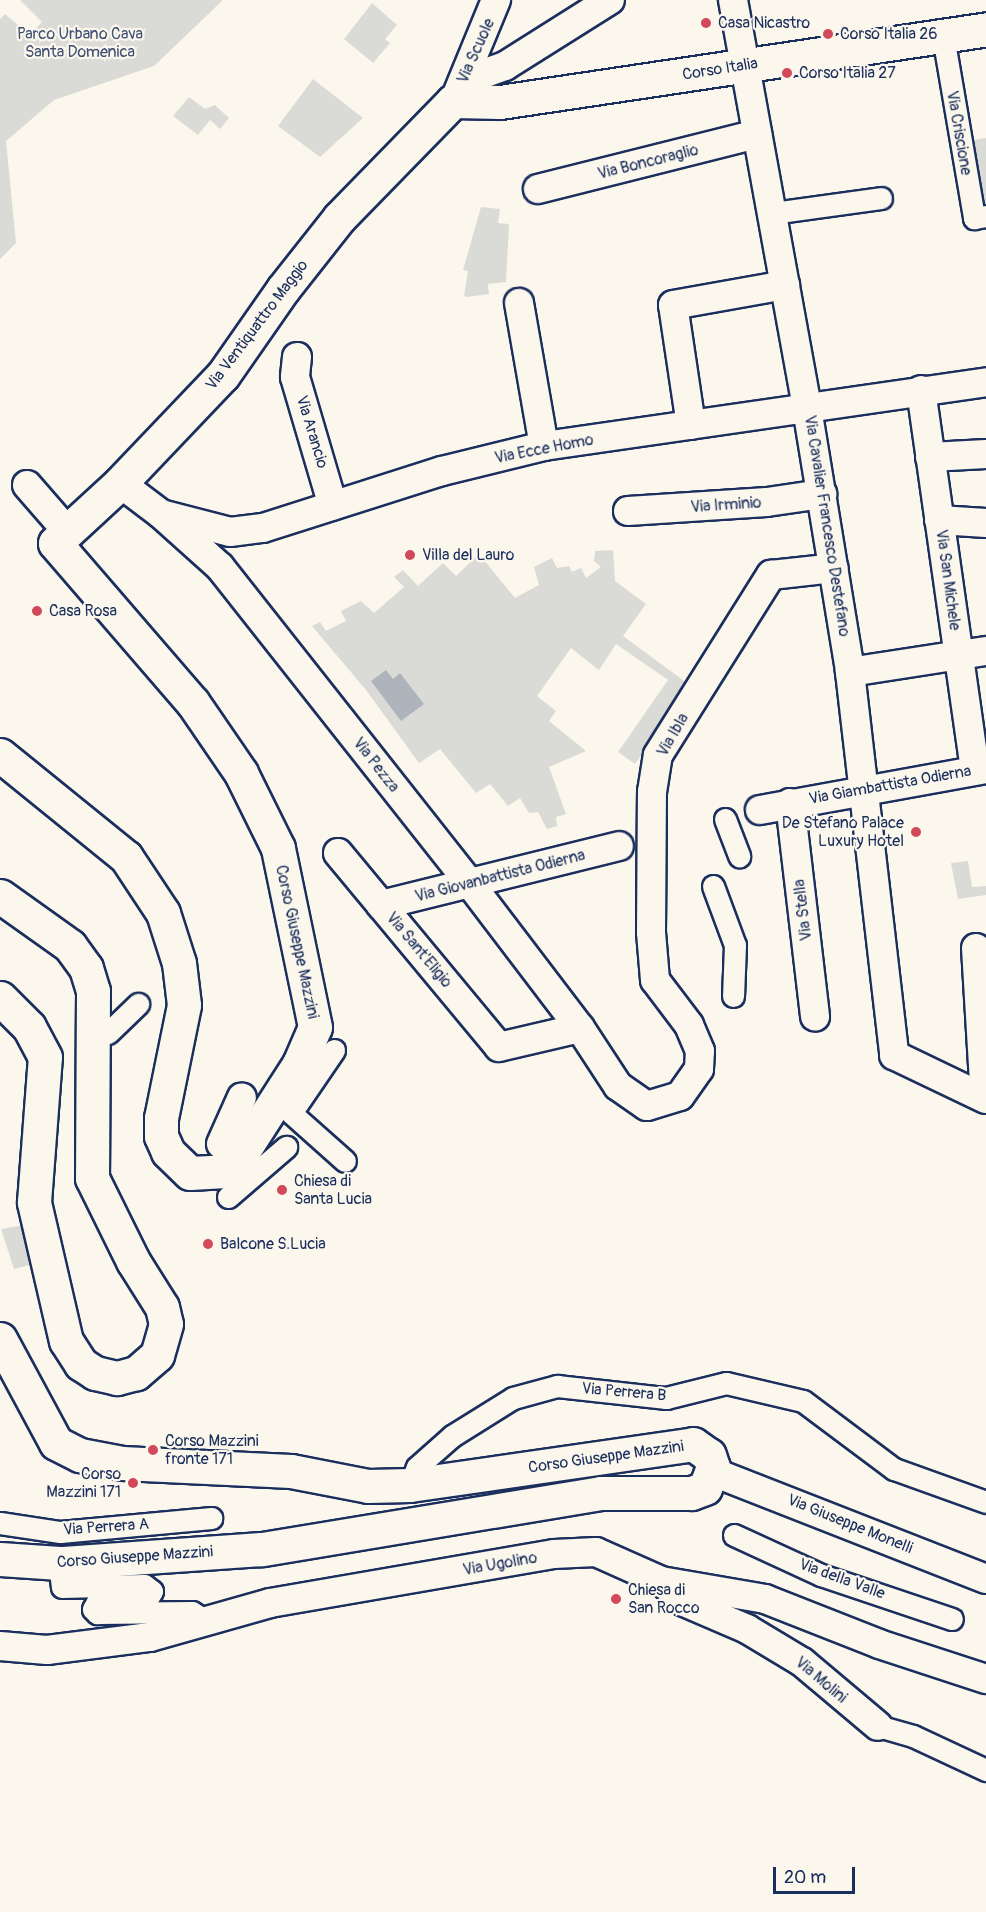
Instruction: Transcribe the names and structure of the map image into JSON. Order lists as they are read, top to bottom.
{
  "streets": {
    "street": [
      "Via Scuole",
      "Corso Italia",
      "Via Criscione",
      "Via Boncoraglio",
      "Via Ventiquattro Maggio",
      "Via Arancio",
      "Via Ecce Homo",
      "Via Irminio",
      "Via Cavalier Francesco Destefano",
      "Via San Michele",
      "Via Ibla",
      "Via Pezza",
      "Via Giambattista Odierna",
      "Via Giovanbattista Odierna",
      "Via Stella",
      "Corso Giuseppe Mazzini",
      "Via Sant'Eligio",
      "Via Perrera B",
      "Via Giuseppe Monelli",
      "Via Perrera A",
      "Via Ugolino",
      "Via della Valle",
      "Via Molini"
    ]
  },
  "crossings": [
    ["Via Scuole", "Corso Italia"],
    ["Via Scuole", "Via Ventiquattro Maggio"],
    ["Corso Italia", "Via Criscione"],
    ["Corso Italia", "Via Ventiquattro Maggio"],
    ["Corso Italia", "Via Cavalier Francesco Destefano"],
    ["Via Boncoraglio", "Via Cavalier Francesco Destefano"],
    ["Via Ventiquattro Maggio", "Via Ecce Homo"],
    ["Via Ventiquattro Maggio", "Corso Giuseppe Mazzini"],
    ["Via Arancio", "Via Ecce Homo"],
    ["Via Ecce Homo", "Via Cavalier Francesco Destefano"],
    ["Via Ecce Homo", "Via San Michele"],
    ["Via Ecce Homo", "Via Pezza"],
    ["Via Irminio", "Via Cavalier Francesco Destefano"],
    ["Via Cavalier Francesco Destefano", "Via Ibla"],
    ["Via Cavalier Francesco Destefano", "Via Giambattista Odierna"],
    ["Via San Michele", "Via Giambattista Odierna"],
    ["Via Ibla", "Via Pezza"],
    ["Via Pezza", "Via Giovanbattista Odierna"],
    ["Via Pezza", "Via Sant'Eligio"],
    ["Via Giambattista Odierna", "Via Stella"],
    ["Via Giovanbattista Odierna", "Via Sant'Eligio"],
    ["Corso Giuseppe Mazzini", "Via Perrera B"],
    ["Corso Giuseppe Mazzini", "Via Giuseppe Monelli"],
    ["Via Ugolino", "Via Molini"]
  ],
  "parks": ["Parco Urbano Cava Santa Domenica"],
  "places": [
    "Casa Nicastro",
    "Corso Italia 26",
    "Corso Italia 27",
    "Villa del Lauro",
    "Casa Rosa",
    "De Stefano Palace Luxury Hotel",
    "Chiesa di Santa Lucia",
    "Balcone S.Lucia",
    "Corso Mazzini fronte 171",
    "Corso Mazzini 171",
    "Chiesa di San Rocco"
  ],
  "scale_bar": "20 m"
}
